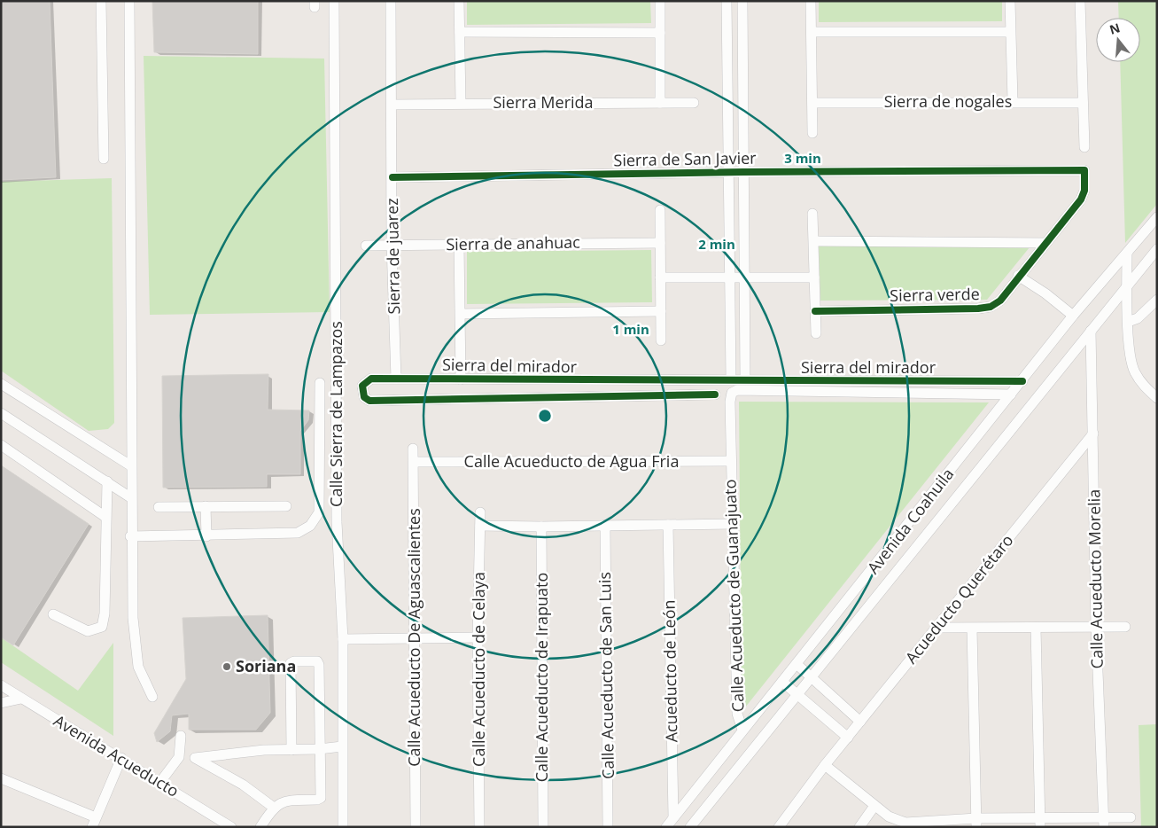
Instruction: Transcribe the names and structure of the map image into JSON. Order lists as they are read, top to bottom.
{
  "streets": {
    "street": [
      "Sierra de nogales",
      "Sierra Merida",
      "Sierra de San Javier",
      "Sierra de anahuac",
      "Sierra de juarez",
      "Sierra verde",
      "Sierra del mirador",
      "Calle Sierra de Lampazos",
      "Calle Acueducto de Agua Fria",
      "Avenida Coahuila",
      "Calle Acueducto Morelia",
      "Calle Acueducto de Guanajuato",
      "Acueducto Querétaro",
      "Calle Acueducto De Aguascalientes",
      "Calle Acueducto de Celaya",
      "Acueducto de León",
      "Calle Acueducto de San Luis",
      "Calle Acueducto de Irapuato",
      "Avenida Acueducto"
    ]
  },
  "crossings": [
    ["Sierra Merida", "Sierra de juarez"],
    ["Sierra de San Javier", "Sierra de juarez"],
    ["Sierra de San Javier", "Sierra verde"],
    ["Sierra de anahuac", "Sierra de juarez"],
    ["Sierra de juarez", "Sierra del mirador"],
    ["Sierra del mirador", "Avenida Coahuila"],
    ["Sierra del mirador", "Calle Acueducto de Guanajuato"],
    ["Calle Acueducto de Agua Fria", "Calle Acueducto de Guanajuato"],
    ["Calle Acueducto de Agua Fria", "Calle Acueducto De Aguascalientes"],
    ["Avenida Coahuila", "Calle Acueducto Morelia"],
    ["Avenida Coahuila", "Calle Acueducto de Guanajuato"],
    ["Avenida Coahuila", "Acueducto de León"],
    ["Calle Acueducto Morelia", "Acueducto Querétaro"]
  ],
  "places": ["Soriana"],
  "north": "top",
  "rings": ["3 min", "2 min", "1 min"]
}
